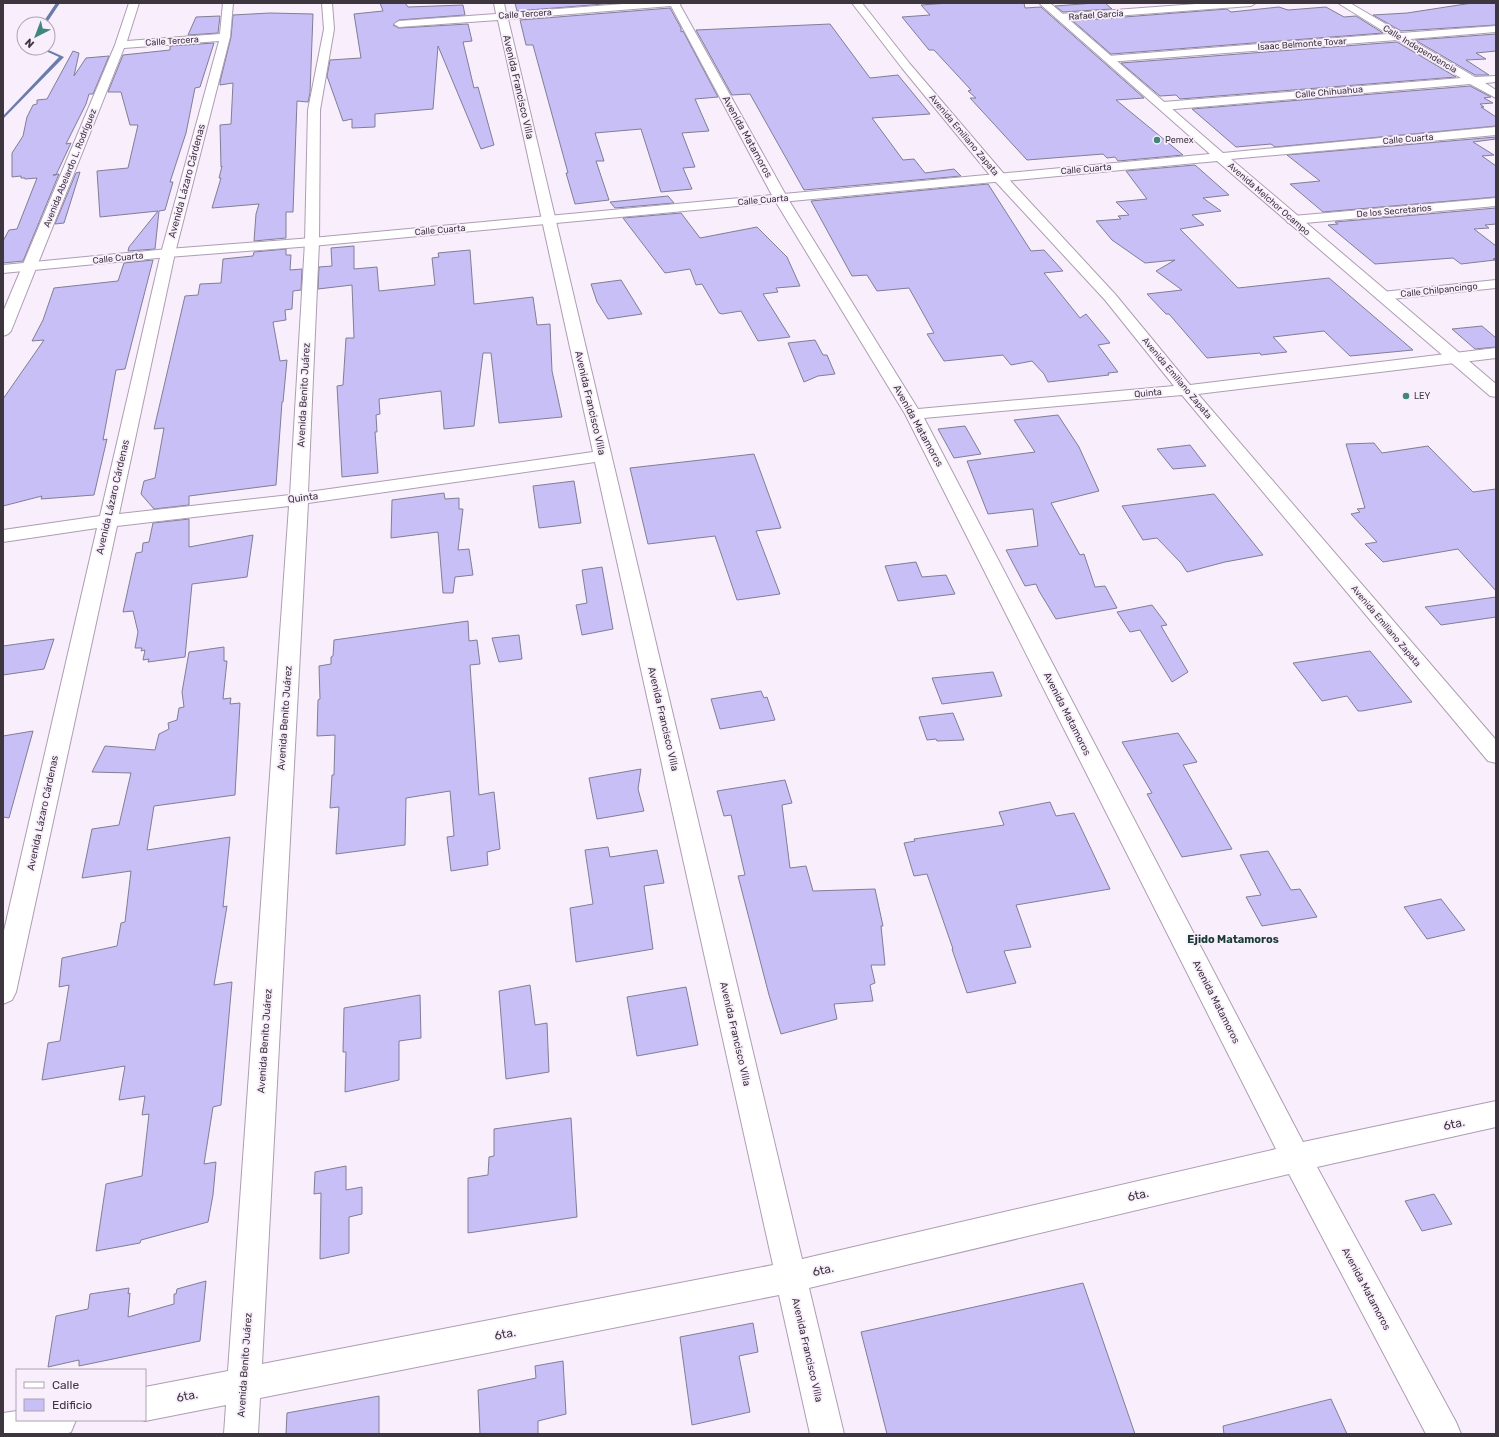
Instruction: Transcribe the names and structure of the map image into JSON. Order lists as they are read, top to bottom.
{
  "streets": {
    "street": [
      "Calle Tercera",
      "Rafael García",
      "Isaac Belmonte Tovar",
      "Calle Independencia",
      "Avenida Francisco Villa",
      "Calle Chihuahua",
      "Avenida Emiliano Zapata",
      "Avenida Matamoros",
      "Calle Cuarta",
      "Avenida Abelardo L. Rodríguez",
      "Avenida Lázaro Cárdenas",
      "Avenida Melchor Ocampo",
      "De los Secretarios",
      "Calle Chilpancingo",
      "Quinta",
      "Avenida Benito Juárez",
      "6ta."
    ]
  },
  "crossings": [
    ["Calle Tercera", "Avenida Francisco Villa"],
    ["Calle Tercera", "Avenida Matamoros"],
    ["Calle Tercera", "Avenida Abelardo L. Rodríguez"],
    ["Calle Tercera", "Avenida Lázaro Cárdenas"],
    ["Rafael García", "Avenida Melchor Ocampo"],
    ["Isaac Belmonte Tovar", "Calle Independencia"],
    ["Isaac Belmonte Tovar", "Avenida Melchor Ocampo"],
    ["Calle Independencia", "Calle Chihuahua"],
    ["Avenida Francisco Villa", "Calle Cuarta"],
    ["Avenida Francisco Villa", "Quinta"],
    ["Avenida Francisco Villa", "6ta."],
    ["Calle Chihuahua", "Avenida Melchor Ocampo"],
    ["Avenida Emiliano Zapata", "Calle Cuarta"],
    ["Avenida Emiliano Zapata", "Quinta"],
    ["Avenida Matamoros", "Calle Cuarta"],
    ["Avenida Matamoros", "Quinta"],
    ["Avenida Matamoros", "6ta."],
    ["Calle Cuarta", "Avenida Abelardo L. Rodríguez"],
    ["Calle Cuarta", "Avenida Lázaro Cárdenas"],
    ["Calle Cuarta", "Avenida Melchor Ocampo"],
    ["Calle Cuarta", "Avenida Benito Juárez"],
    ["Avenida Lázaro Cárdenas", "Quinta"],
    ["Avenida Melchor Ocampo", "De los Secretarios"],
    ["Avenida Melchor Ocampo", "Calle Chilpancingo"],
    ["Avenida Melchor Ocampo", "Quinta"],
    ["Quinta", "Avenida Benito Juárez"],
    ["Avenida Benito Juárez", "6ta."]
  ],
  "districts": ["Ejido Matamoros"],
  "places": ["Pemex", "LEY"],
  "legend": ["Calle", "Edificio"],
  "north": "bottom left"
}
